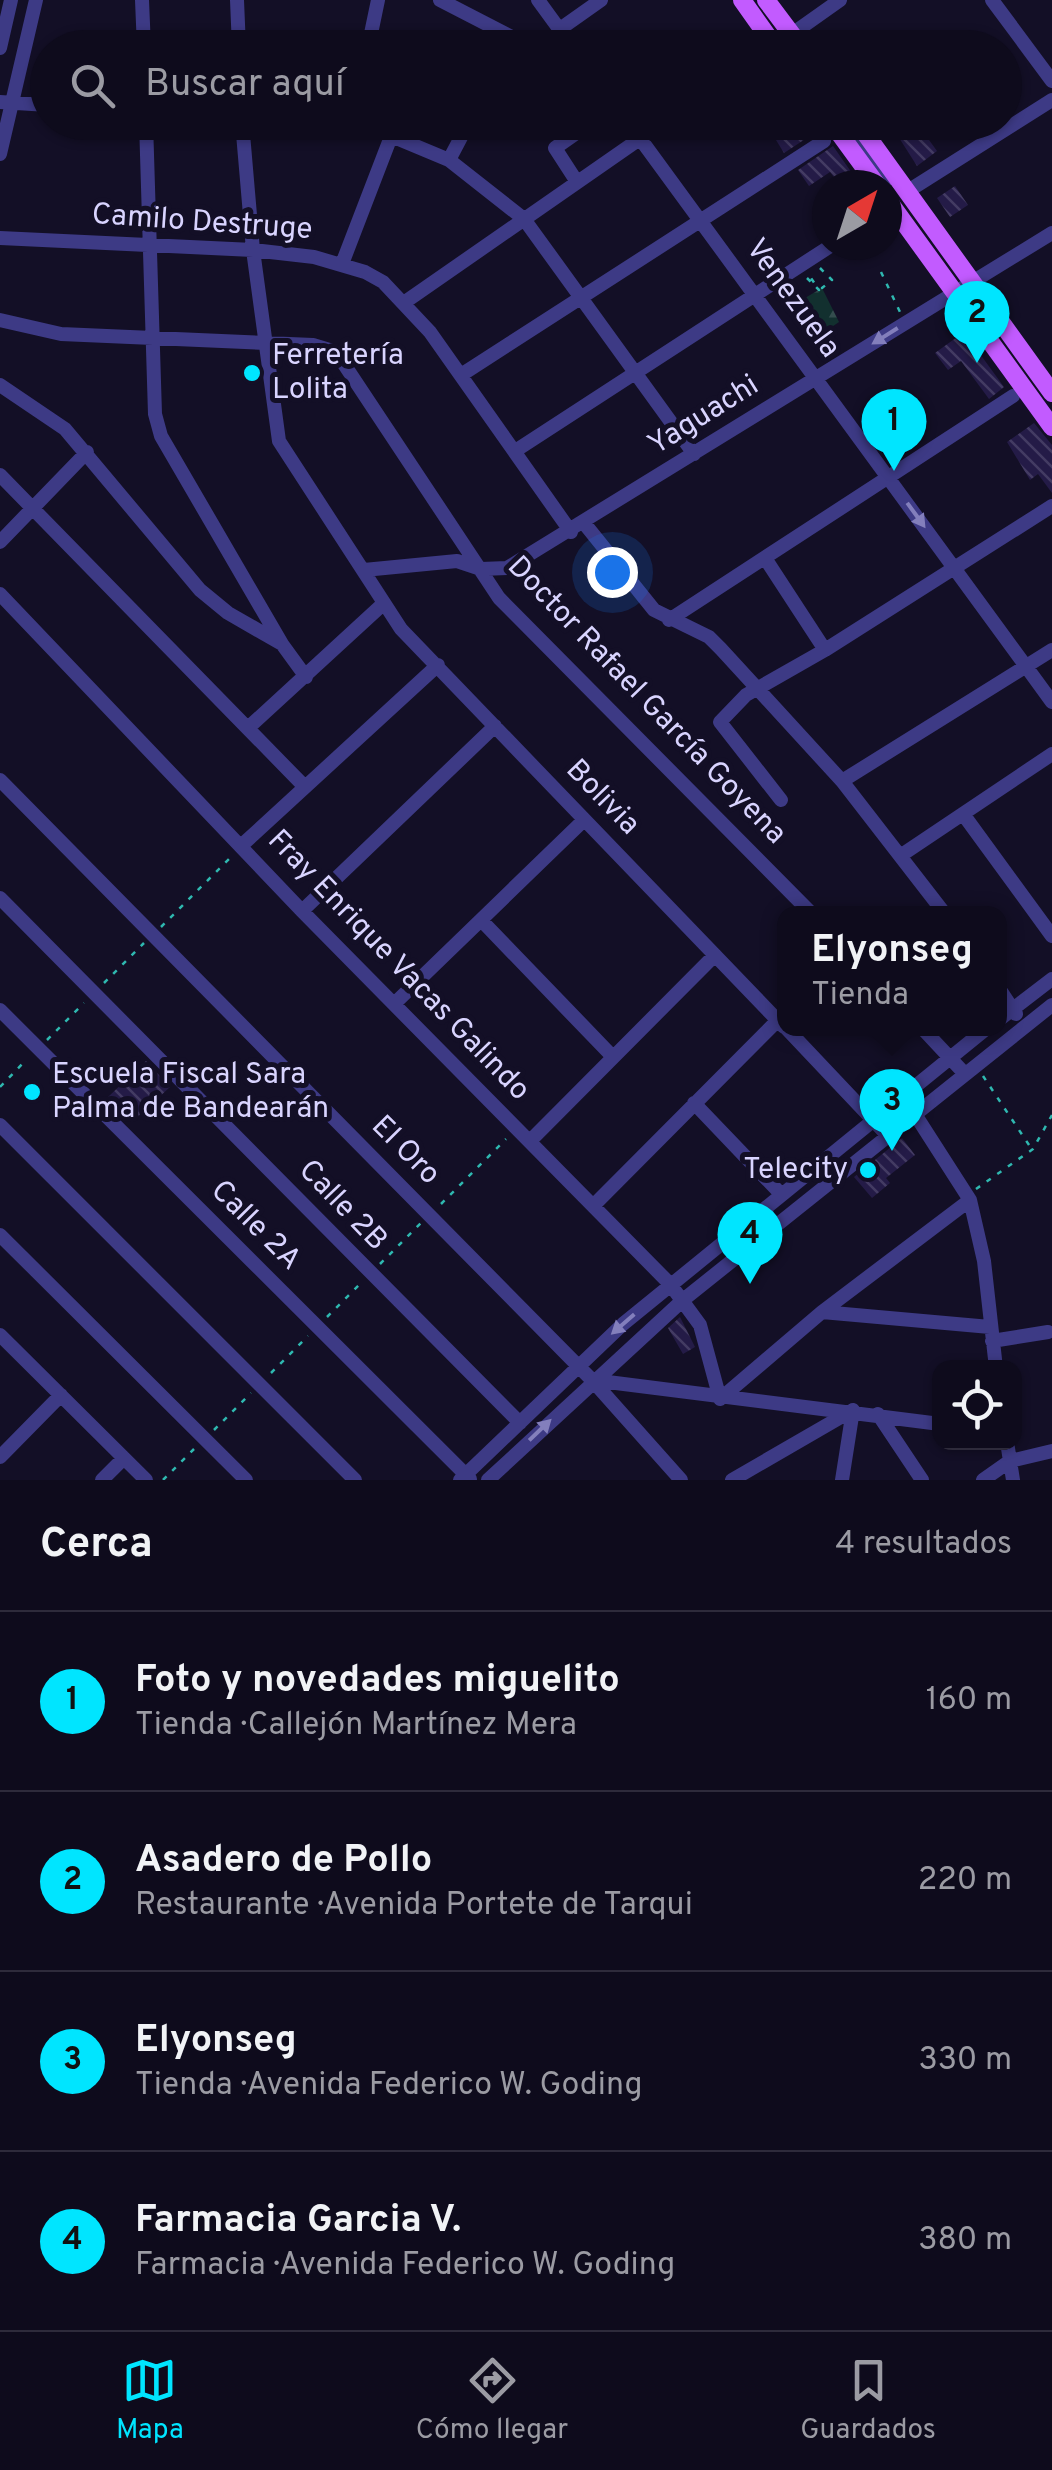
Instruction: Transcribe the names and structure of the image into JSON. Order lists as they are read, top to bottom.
{
  "streets": {
    "street": [
      "Camilo Destruge",
      "Venezuela",
      "Yaguachi",
      "Doctor Rafael García Goyena",
      "Bolivia",
      "Fray Enrique Vacas Galindo",
      "El Oro",
      "Calle 2B",
      "Calle 2A"
    ]
  },
  "crossings": [
    ["Camilo Destruge", "Yaguachi"],
    ["Camilo Destruge", "Bolivia"],
    ["Venezuela", "Yaguachi"],
    ["Yaguachi", "Doctor Rafael García Goyena"],
    ["Yaguachi", "Bolivia"],
    ["Doctor Rafael García Goyena", "Bolivia"]
  ],
  "places": ["Ferretería Lolita", "Escuela Fiscal Sara Palma de Bandearán", "Telecity"],
  "north": "top right",
  "page": {
    "search": "Buscar aquí",
    "pins": [
      "2",
      "1",
      "3",
      "4"
    ],
    "popup": ["Elyonseg", "Tienda"],
    "heading": ["Cerca", "4 resultados"],
    "list": [
      {
        "mark": "1",
        "name": "Foto y novedades miguelito",
        "note": "Tienda · Callejón Martínez Mera",
        "value": "160 m"
      },
      {
        "mark": "2",
        "name": "Asadero de Pollo",
        "note": "Restaurante · Avenida Portete de Tarqui",
        "value": "220 m"
      },
      {
        "mark": "3",
        "name": "Elyonseg",
        "note": "Tienda · Avenida Federico W. Goding",
        "value": "330 m"
      },
      {
        "mark": "4",
        "name": "Farmacia Garcia V.",
        "note": "Farmacia · Avenida Federico W. Goding",
        "value": "380 m"
      }
    ],
    "nav": ["Mapa", "Cómo llegar", "Guardados"]
  }
}
